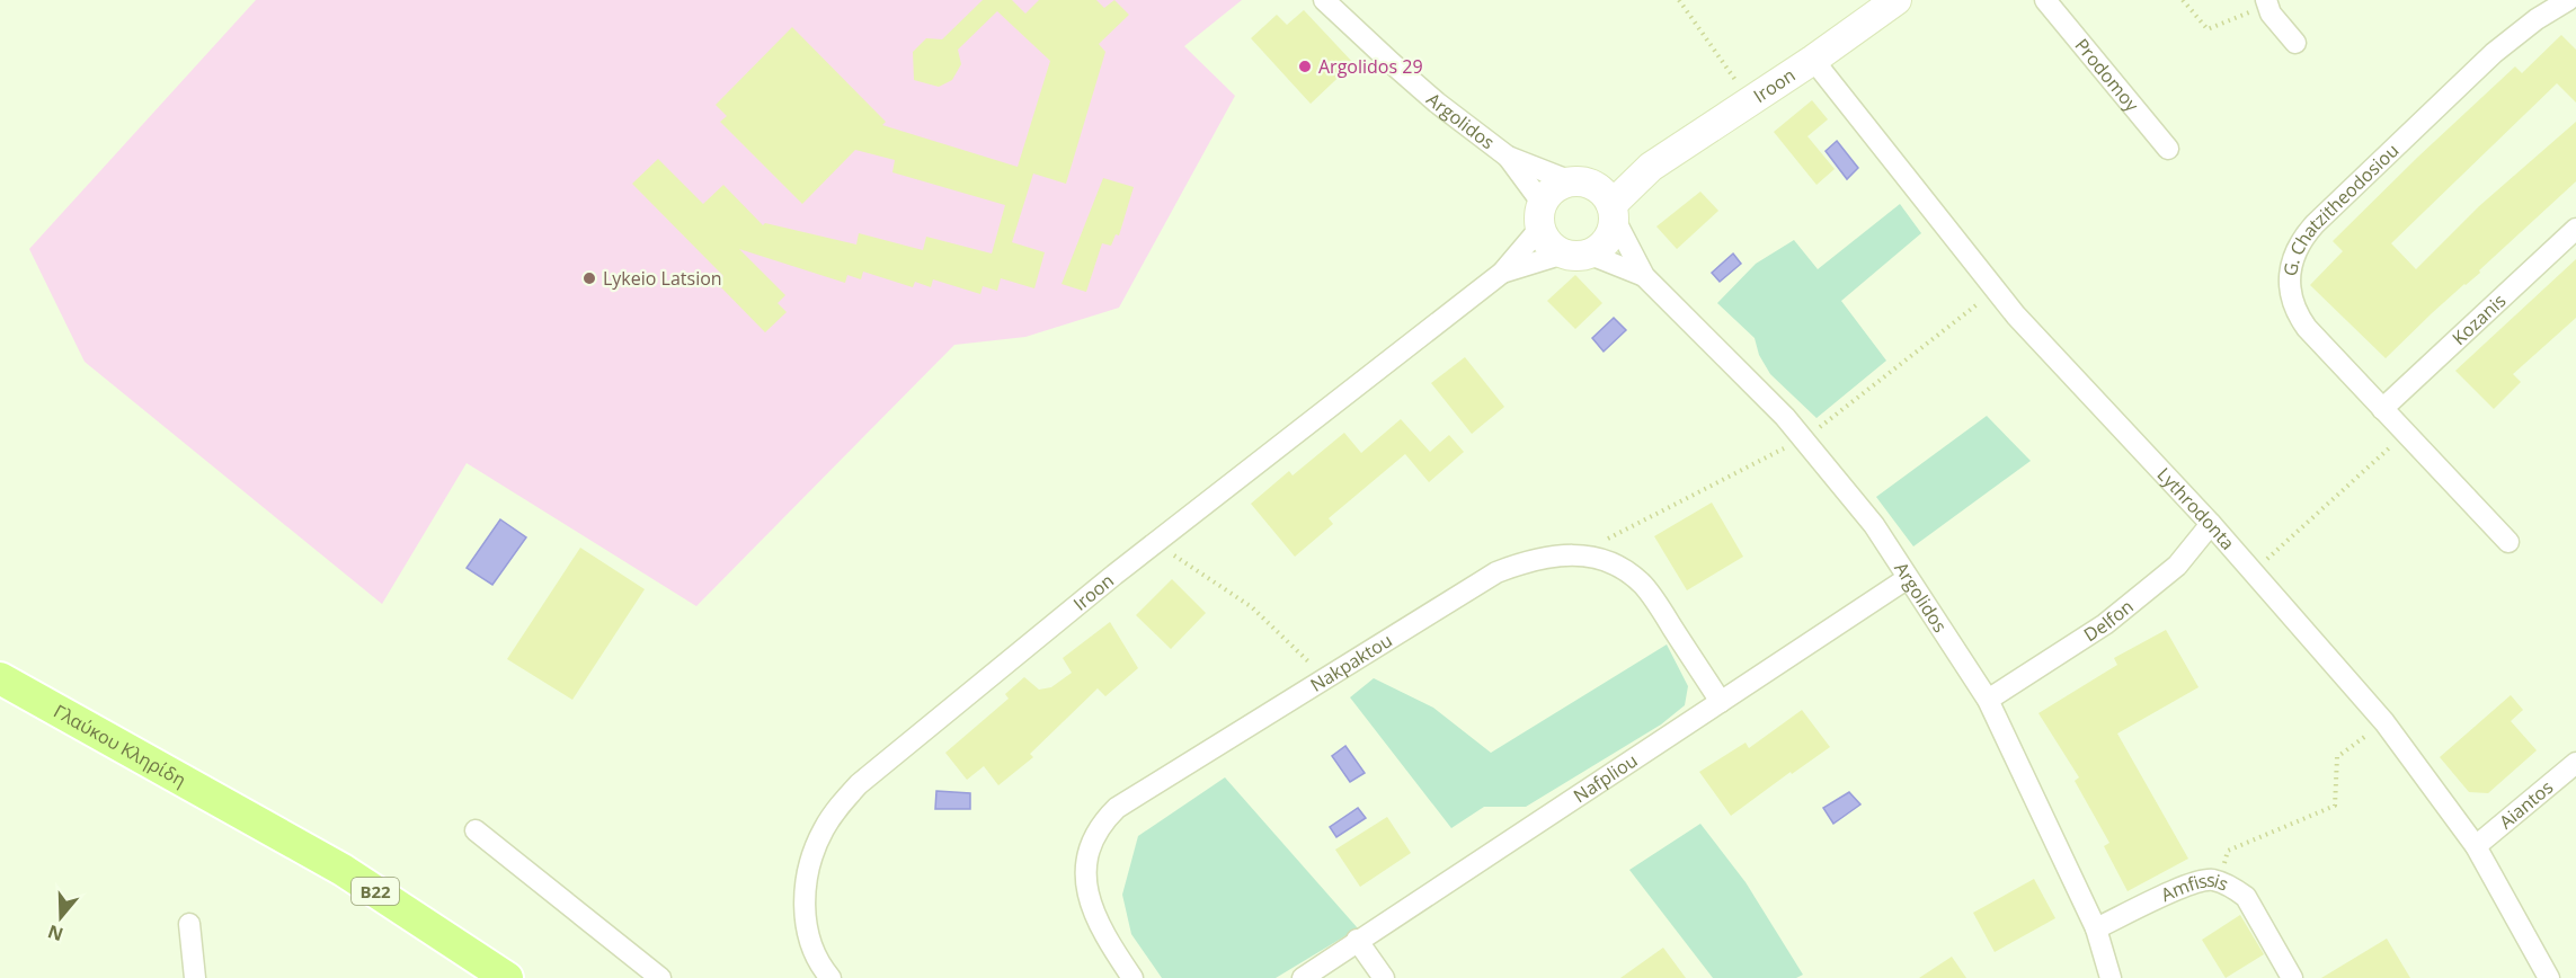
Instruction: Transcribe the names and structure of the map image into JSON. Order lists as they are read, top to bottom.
{
  "streets": {
    "main road": ["Γλαύκου Κληρίδη", "B22"],
    "street": [
      "Prodomoy",
      "Iroon",
      "Argolidos",
      "G. Chatzitheodosiou",
      "Kozanis",
      "Lythrodonta",
      "Delfon",
      "Nakpaktou",
      "Nafpliou",
      "Aiantos",
      "Amfissis"
    ]
  },
  "crossings": [
    ["Iroon", "Argolidos"],
    ["Iroon", "Lythrodonta"],
    ["Argolidos", "Delfon"],
    ["Argolidos", "Nafpliou"],
    ["Argolidos", "Amfissis"],
    ["G. Chatzitheodosiou", "Kozanis"],
    ["Lythrodonta", "Delfon"],
    ["Lythrodonta", "Aiantos"],
    ["Nakpaktou", "Nafpliou"]
  ],
  "places": ["Argolidos 29", "Lykeio Latsion"],
  "north": "bottom"
}
